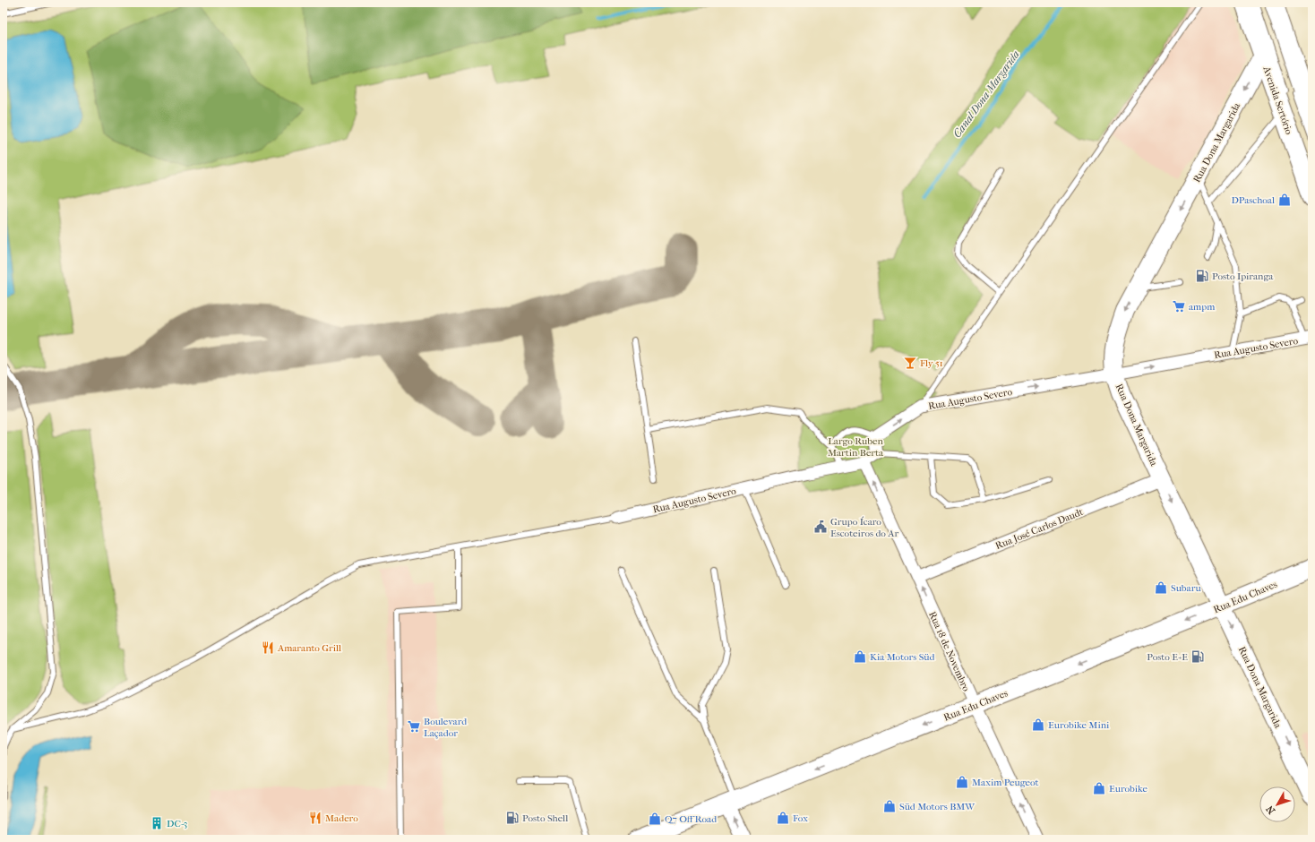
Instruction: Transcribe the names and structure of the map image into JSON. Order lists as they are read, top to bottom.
{
  "streets": {
    "main road": ["Avenida Sertório", "Rua Dona Margarida", "Rua Edu Chaves"],
    "street": ["Rua Augusto Severo", "Rua José Carlos Daudt", "Rua 18 de Novembro"]
  },
  "crossings": [
    ["Avenida Sertório", "Rua Dona Margarida"],
    ["Rua Dona Margarida", "Rua Augusto Severo"],
    ["Rua Dona Margarida", "Rua José Carlos Daudt"],
    ["Rua Dona Margarida", "Rua Edu Chaves"],
    ["Rua Augusto Severo", "Rua 18 de Novembro"],
    ["Rua José Carlos Daudt", "Rua 18 de Novembro"],
    ["Rua Edu Chaves", "Rua 18 de Novembro"]
  ],
  "one_way": [
    "Rua Dona Margarida",
    "Rua Augusto Severo",
    "Rua Edu Chaves",
    "Rua 18 de Novembro"
  ],
  "water": ["Canal Dona Margarida"],
  "parks": ["Largo Ruben Martin Berta"],
  "places": {
    "shop": [
      "DPaschoal",
      "Subaru",
      "Kia Motors Süd",
      "Eurobike Mini",
      "Maxim Peugeot",
      "Eurobike",
      "Süd Motors BMW",
      "Fox",
      "Q7 Off Road"
    ],
    "fuel station": ["Posto Ipiranga", "Posto E+E", "Posto Shell"],
    "supermarket": ["ampm", "Boulevard Laçador"],
    "bar": ["Fly 51"],
    "public building": ["Grupo Ícaro Escoteiros do Ar"],
    "restaurant": ["Amaranto Grill", "Madero"],
    "building": ["DC-3"]
  },
  "north": "bottom left"
}
